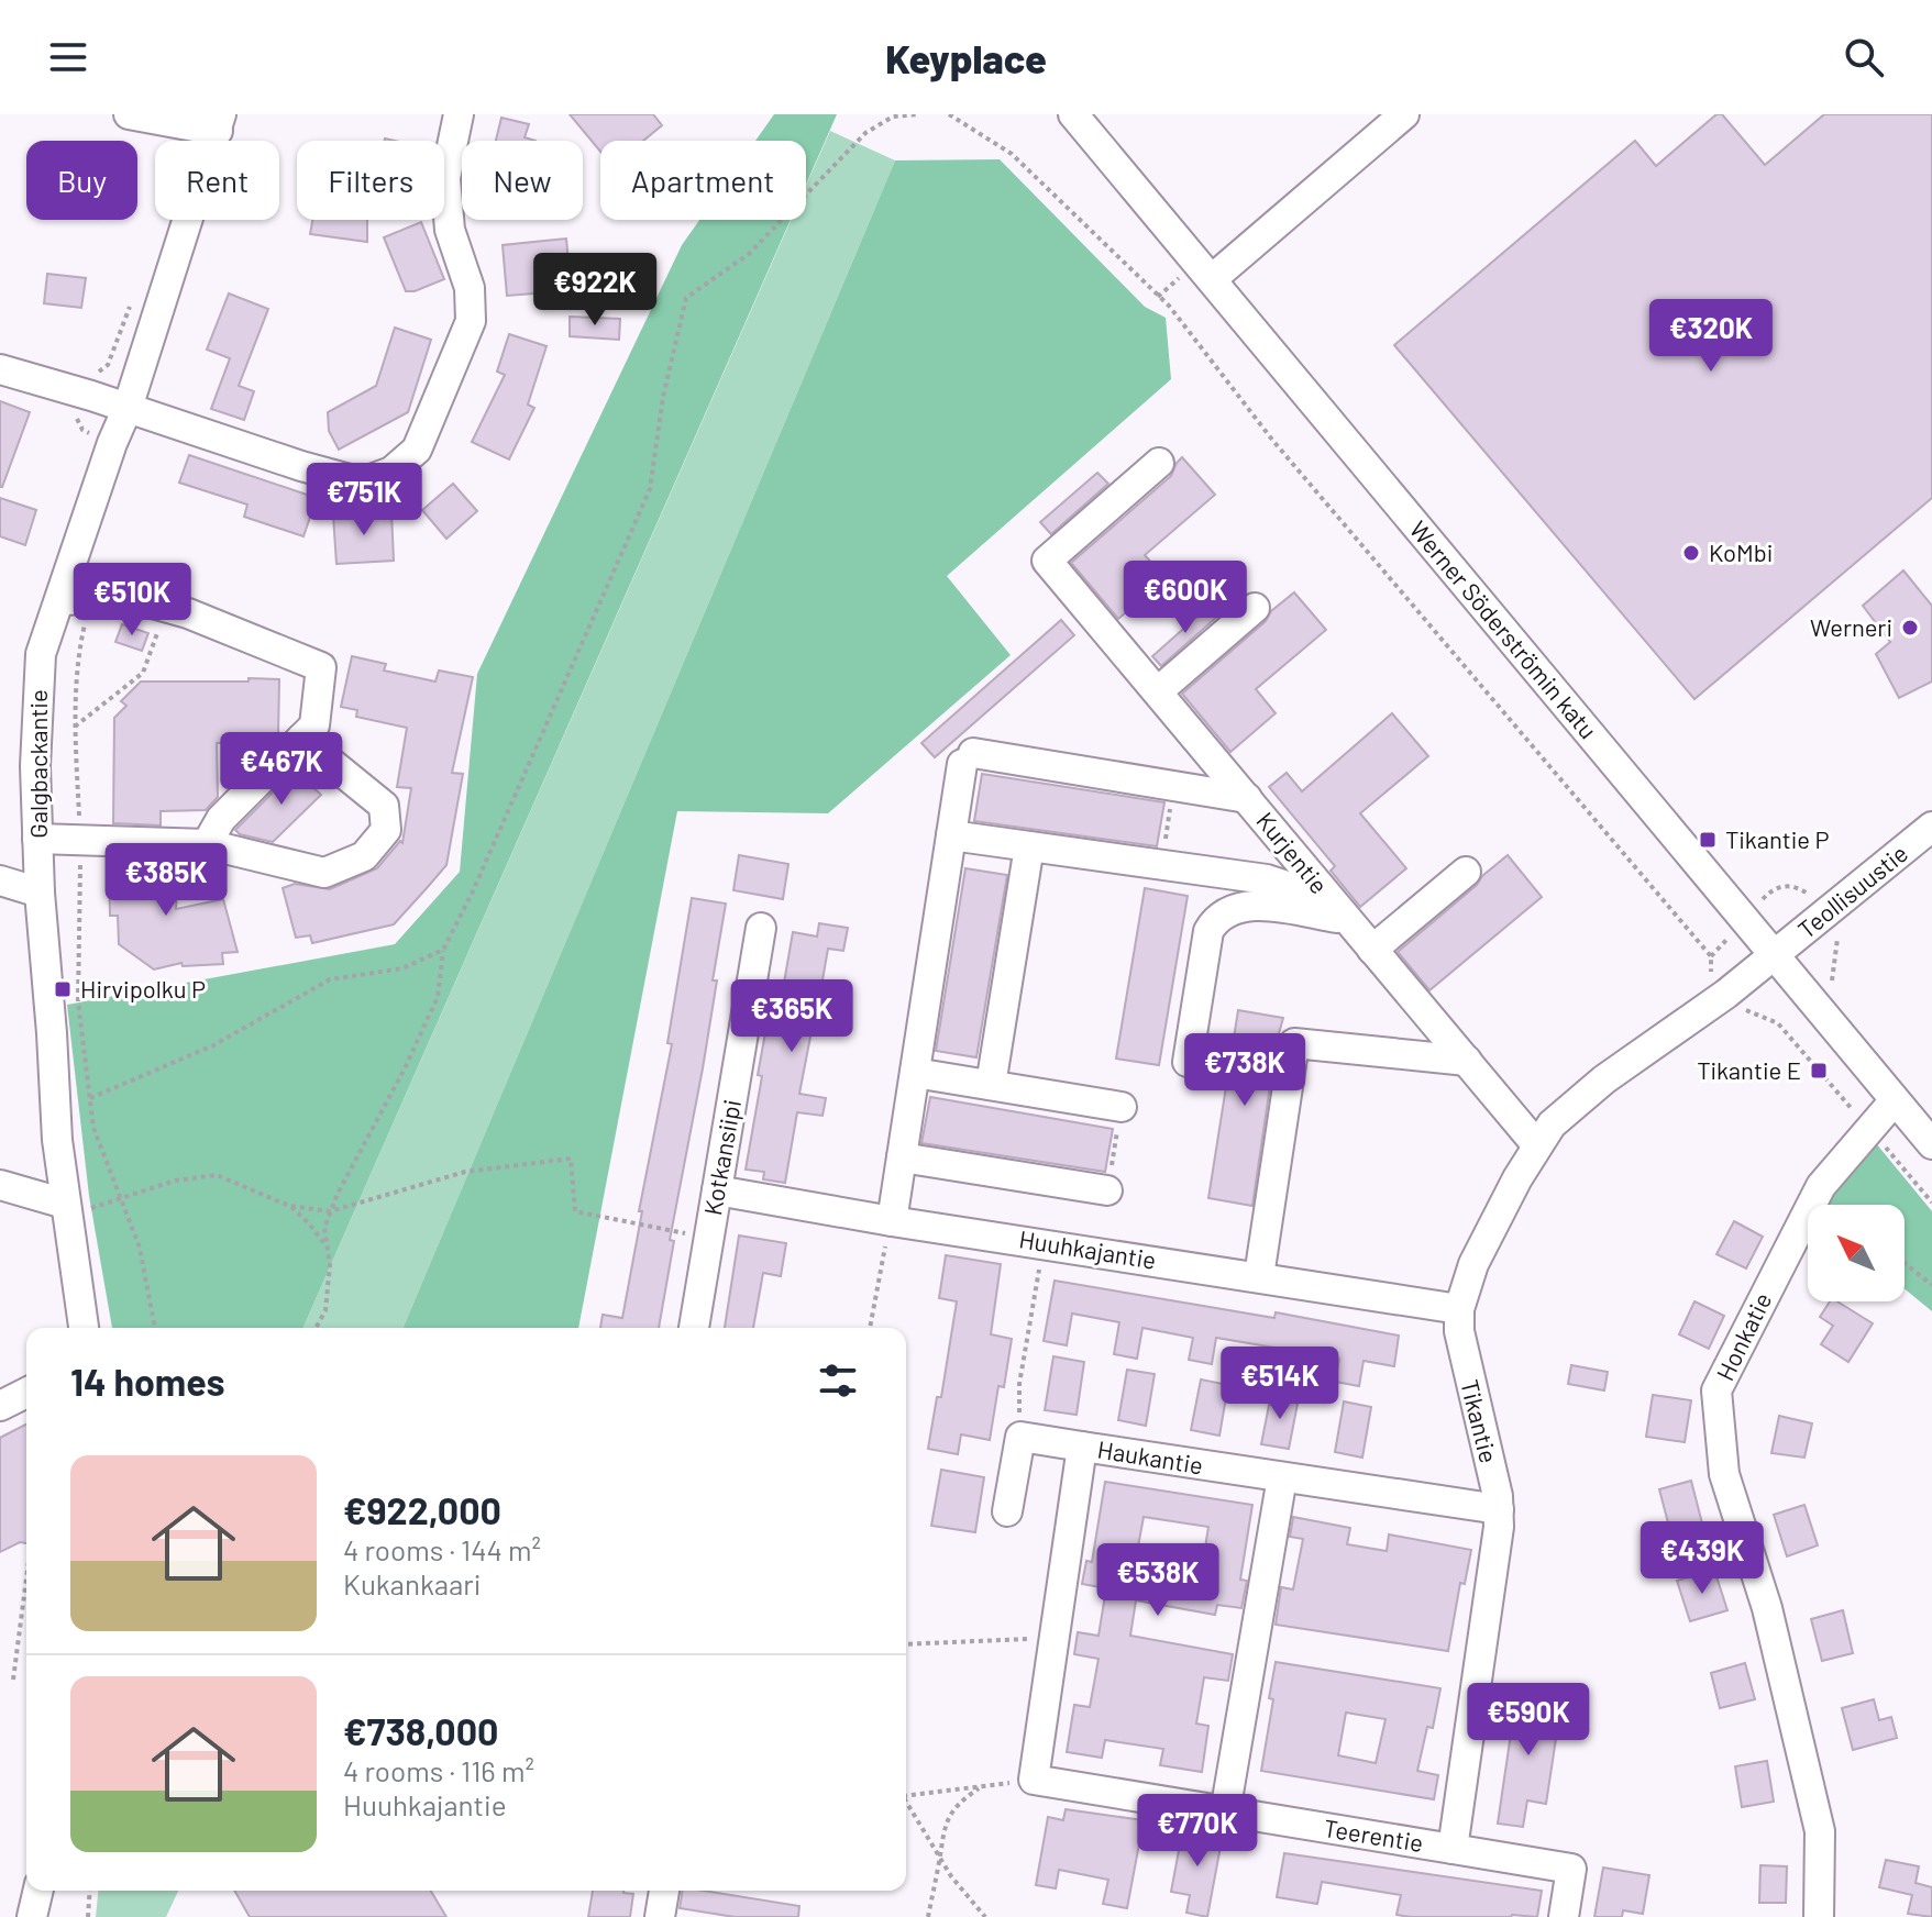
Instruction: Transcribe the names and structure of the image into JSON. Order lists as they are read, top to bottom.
{
  "streets": {
    "street": [
      "Werner Söderströmin katu",
      "Galgbackantie",
      "Kurjentie",
      "Teollisuustie",
      "Kotkansiipi",
      "Huuhkajantie",
      "Honkatie",
      "Tikantie",
      "Haukantie",
      "Teerentie"
    ]
  },
  "crossings": [
    ["Werner Söderströmin katu", "Teollisuustie"],
    ["Werner Söderströmin katu", "Honkatie"],
    ["Werner Söderströmin katu", "Tikantie"],
    ["Kurjentie", "Tikantie"],
    ["Teollisuustie", "Tikantie"],
    ["Kotkansiipi", "Huuhkajantie"],
    ["Huuhkajantie", "Tikantie"],
    ["Tikantie", "Haukantie"],
    ["Tikantie", "Teerentie"],
    ["Haukantie", "Teerentie"]
  ],
  "places": {
    "other": ["KoMbi", "Werneri"],
    "transit": ["Tikantie P", "Hirvipolku P", "Tikantie E"]
  },
  "north": "top left",
  "page": {
    "header": "Keyplace",
    "chip": [
      "Buy",
      "Rent",
      "Filters",
      "New",
      "Apartment"
    ],
    "price": [
      "€922K",
      "€320K",
      "€751K",
      "€600K",
      "€510K",
      "€467K",
      "€385K",
      "€365K",
      "€738K",
      "€514K",
      "€439K",
      "€538K",
      "€590K",
      "€770K"
    ],
    "heading": "14 homes",
    "list": [
      {
        "name": "€922,000",
        "note": "4 rooms · 144 m² · Kukankaari"
      },
      {
        "name": "€738,000",
        "note": "4 rooms · 116 m² · Huuhkajantie"
      }
    ]
  }
}
